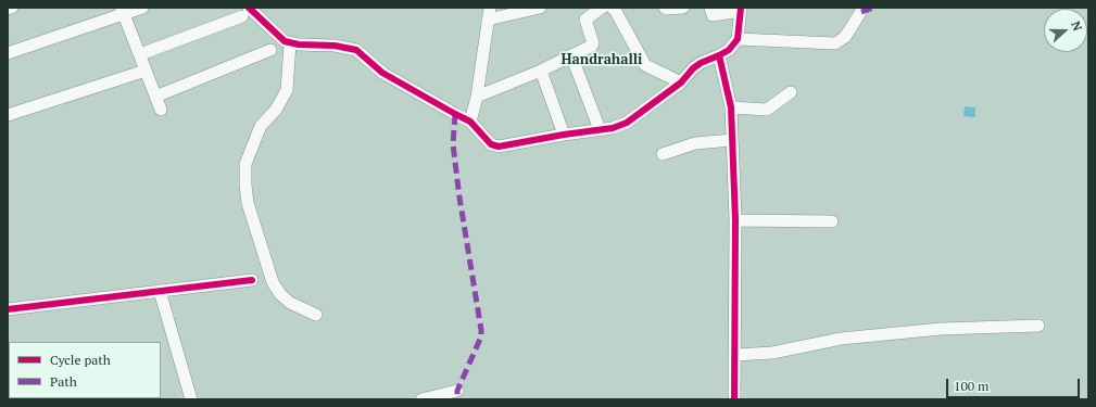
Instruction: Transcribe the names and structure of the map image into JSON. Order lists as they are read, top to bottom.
{
  "districts": ["Handrahalli"],
  "legend": ["Cycle path", "Path"],
  "scale_bar": "100 m",
  "north": "right"
}
